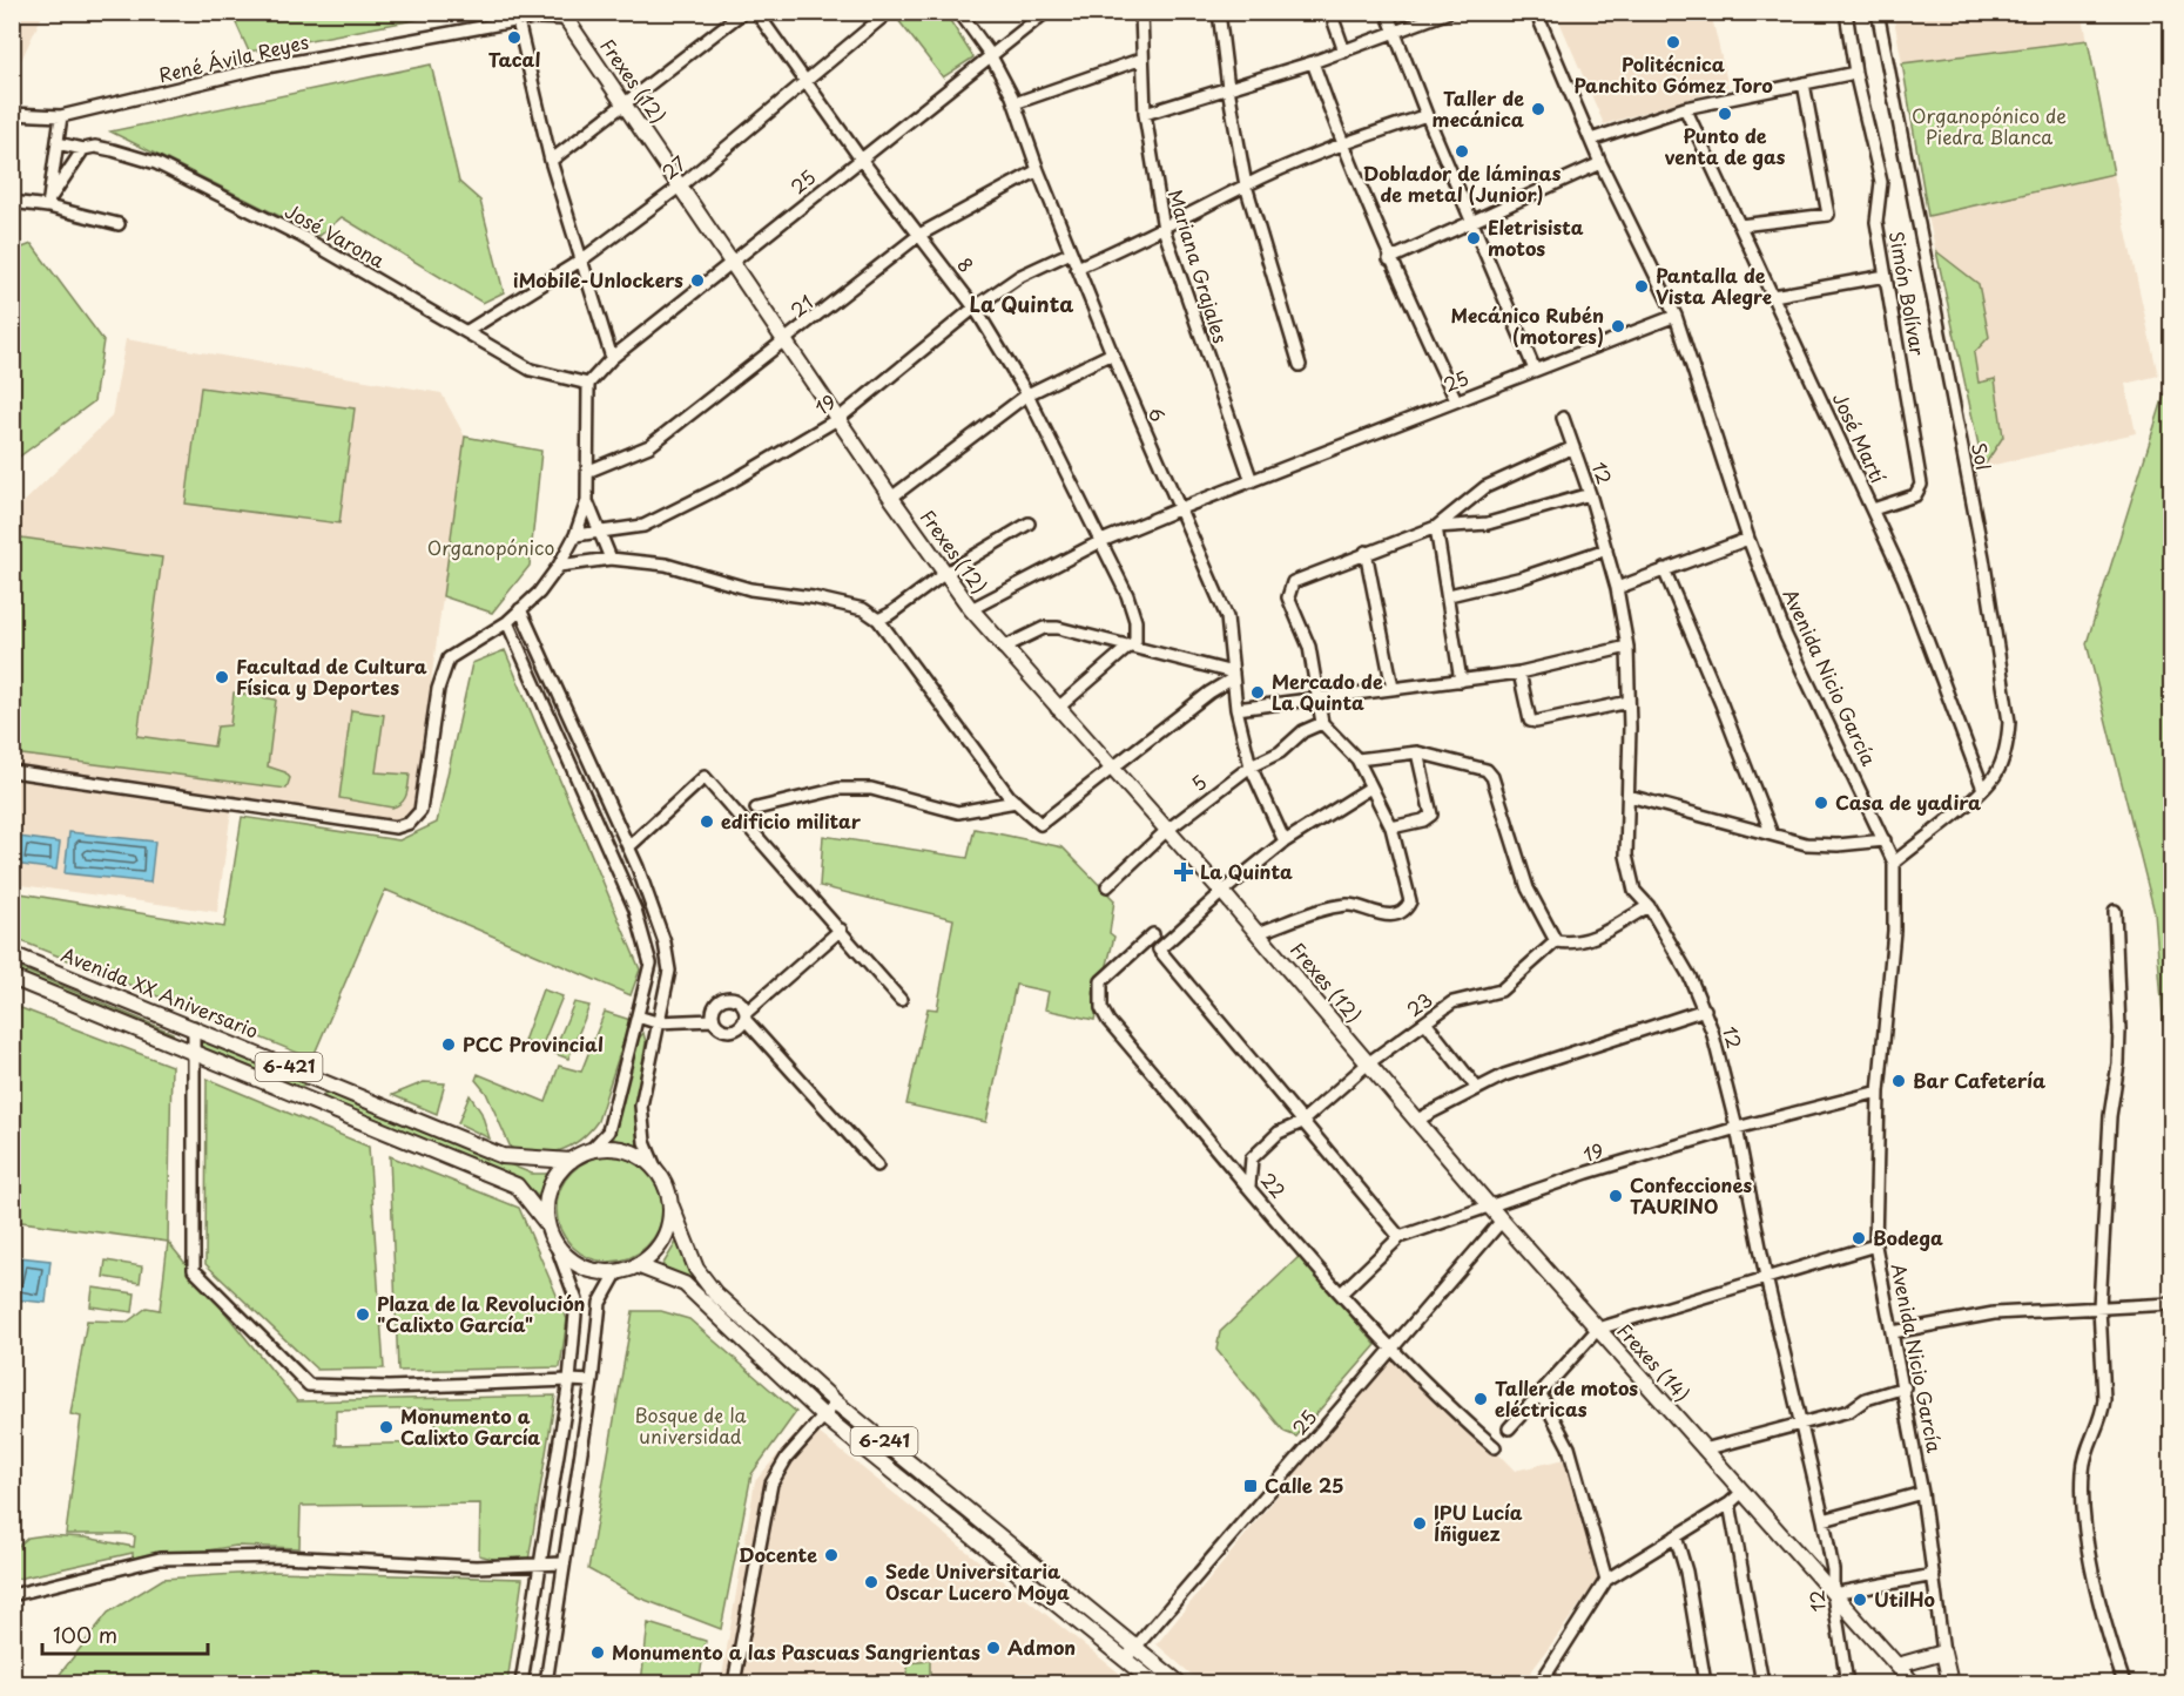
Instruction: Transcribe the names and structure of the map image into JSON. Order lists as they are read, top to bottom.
{
  "streets": {
    "main road": [
      "Frexes (12)",
      "Avenida Nicio García",
      "Avenida XX Aniversario",
      "6-421",
      "Frexes (14)",
      "6-241"
    ],
    "street": [
      "René Ávila Reyes",
      "27",
      "25",
      "José Varona",
      "8",
      "Mariana Grajales",
      "Simón Bolívar",
      "21",
      "19",
      "6",
      "José Martí",
      "Sol",
      "12",
      "5",
      "23",
      "22"
    ]
  },
  "crossings": [
    ["René Ávila Reyes", "Frexes (12)"],
    ["Frexes (12)", "27"],
    ["Frexes (12)", "25"],
    ["Frexes (12)", "21"],
    ["Frexes (12)", "19"],
    ["Frexes (12)", "5"],
    ["Frexes (12)", "23"],
    ["Frexes (12)", "Frexes (14)"],
    ["27", "José Varona"],
    ["27", "8"],
    ["25", "José Varona"],
    ["25", "8"],
    ["25", "Mariana Grajales"],
    ["25", "6"],
    ["25", "Avenida Nicio García"],
    ["25", "22"],
    ["25", "Frexes (14)"],
    ["25", "6-241"],
    ["8", "21"],
    ["8", "19"],
    ["Simón Bolívar", "José Martí"],
    ["21", "6"],
    ["19", "6"],
    ["19", "12"],
    ["19", "Avenida Nicio García"],
    ["19", "22"],
    ["19", "Frexes (14)"],
    ["6", "5"],
    ["José Martí", "Sol"],
    ["Sol", "Avenida Nicio García"],
    ["12", "Frexes (14)"],
    ["Avenida XX Aniversario", "6-241"],
    ["23", "22"],
    ["23", "Frexes (14)"]
  ],
  "districts": ["La Quinta"],
  "parks": ["Organopónico de Piedra Blanca", "Organopónico", "Bosque de la universidad"],
  "places": {
    "other": [
      "Tacal",
      "Politécnica Panchito Gómez Toro",
      "Taller de mecánica",
      "Punto de venta de gas",
      "Doblador de láminas de metal (Junior)",
      "Eletrisista motos",
      "iMobile-Unlockers",
      "Pantalla de Vista Alegre",
      "Mecánico Rubén (motores)",
      "Facultad de Cultura Física y Deportes",
      "Mercado de La Quinta",
      "Casa de yadira",
      "edificio militar",
      "PCC Provincial",
      "Bar Cafetería",
      "Confecciones TAURINO",
      "Bodega",
      "Plaza de la Revolución \"Calixto García\"",
      "Taller de motos eléctricas",
      "Monumento a Calixto García",
      "IPU Lucía Íñiguez",
      "Docente",
      "Sede Universitaria Oscar Lucero Moya",
      "UtilHo",
      "Admon",
      "Monumento a las Pascuas Sangrientas"
    ],
    "health": ["La Quinta"],
    "transit": ["Calle 25"]
  },
  "scale_bar": "100 m"
}
